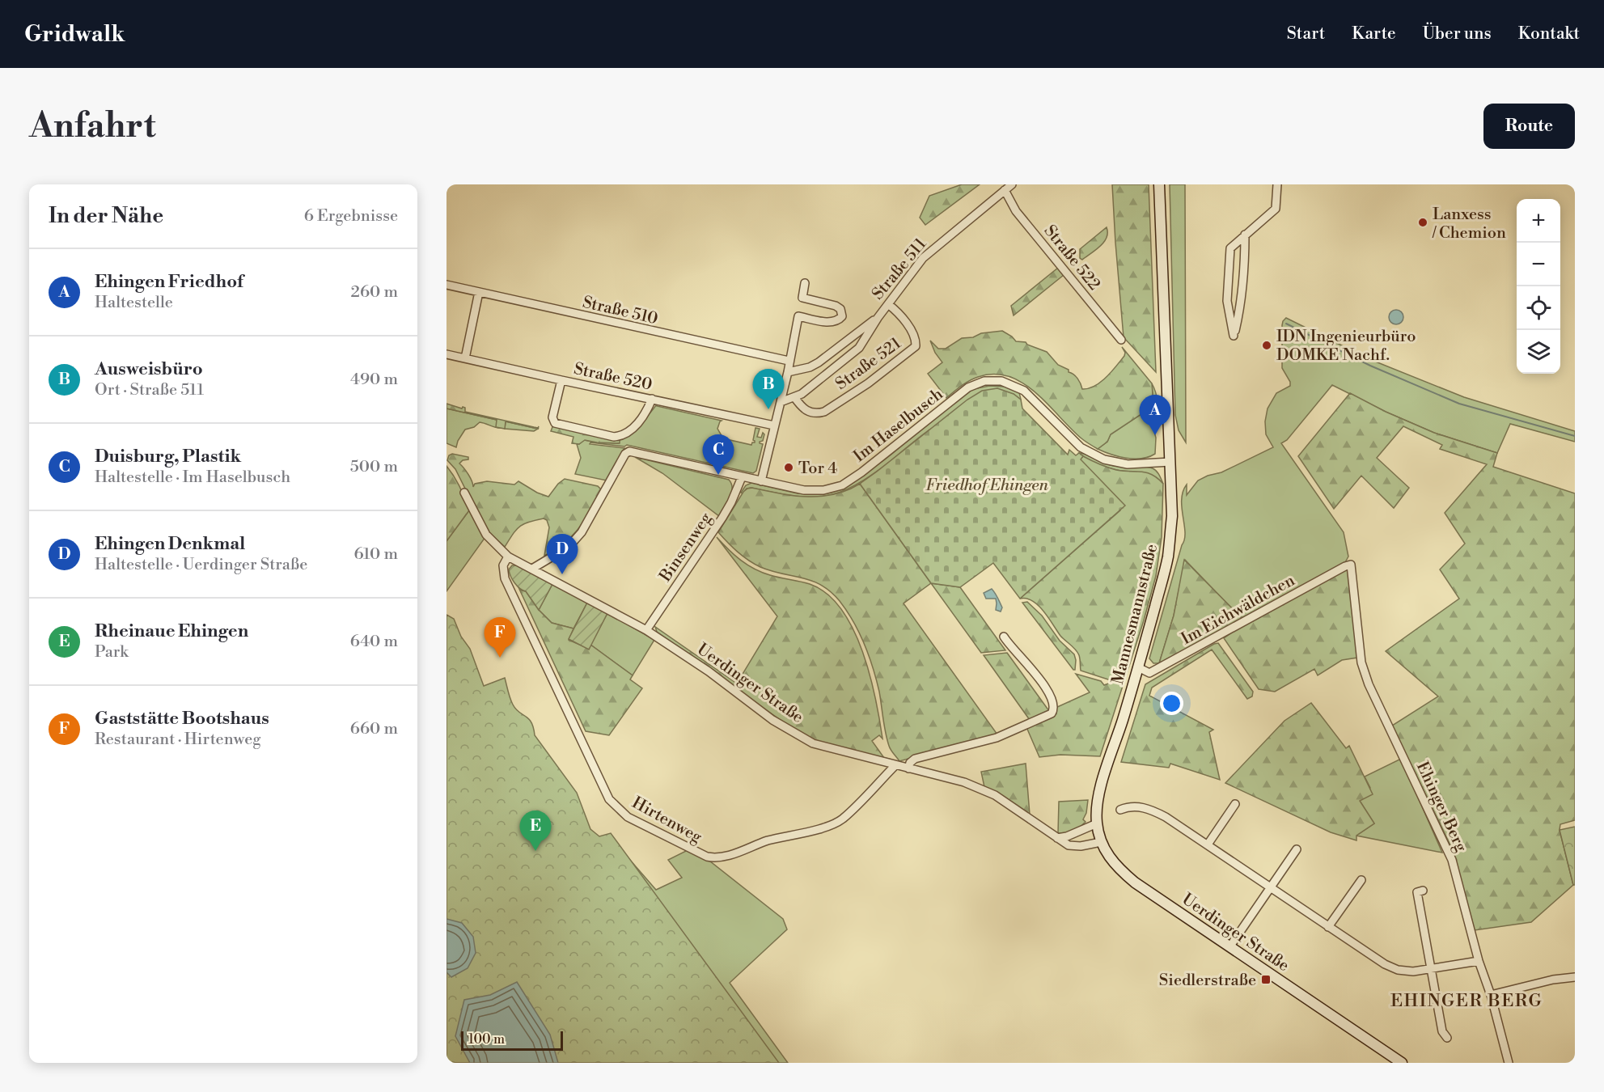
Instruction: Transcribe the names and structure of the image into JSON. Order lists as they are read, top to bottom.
{
  "streets": {
    "main road": ["Mannesmannstraße", "Uerdinger Straße"],
    "street": [
      "Straße 522",
      "Straße 511",
      "Straße 510",
      "Straße 521",
      "Straße 520",
      "Im Haselbusch",
      "Binsenweg",
      "Im Eichwäldchen",
      "Ehinger Berg",
      "Hirtenweg"
    ]
  },
  "crossings": [
    ["Straße 522", "Straße 511"],
    ["Straße 511", "Straße 521"],
    ["Im Haselbusch", "Binsenweg"],
    ["Im Haselbusch", "Mannesmannstraße"],
    ["Im Haselbusch", "Uerdinger Straße"],
    ["Binsenweg", "Uerdinger Straße"],
    ["Im Eichwäldchen", "Mannesmannstraße"],
    ["Im Eichwäldchen", "Ehinger Berg"],
    ["Mannesmannstraße", "Uerdinger Straße"],
    ["Uerdinger Straße", "Hirtenweg"]
  ],
  "districts": ["EHINGER BERG"],
  "parks": ["Friedhof Ehingen"],
  "places": {
    "other": ["Lanxess / Chemion", "IDN Ingenieurbüro DOMKE Nachf.", "Tor 4"],
    "transit": ["Siedlerstraße"]
  },
  "scale_bar": "100 m",
  "page": {
    "header": "Gridwalk",
    "nav": [
      "Start",
      "Karte",
      "Über uns",
      "Kontakt"
    ],
    "buttons": "Route",
    "title": "Anfahrt",
    "heading": ["In der Nähe", "6 Ergebnisse"],
    "map_buttons": ["+", "−"],
    "list": [
      {
        "mark": "A",
        "name": "Ehingen Friedhof",
        "note": "Haltestelle",
        "value": "260 m"
      },
      {
        "mark": "B",
        "name": "Ausweisbüro",
        "note": "Ort · Straße 511",
        "value": "490 m"
      },
      {
        "mark": "C",
        "name": "Duisburg, Plastik",
        "note": "Haltestelle · Im Haselbusch",
        "value": "500 m"
      },
      {
        "mark": "D",
        "name": "Ehingen Denkmal",
        "note": "Haltestelle · Uerdinger Straße",
        "value": "610 m"
      },
      {
        "mark": "E",
        "name": "Rheinaue Ehingen",
        "note": "Park",
        "value": "640 m"
      },
      {
        "mark": "F",
        "name": "Gaststätte Bootshaus",
        "note": "Restaurant · Hirtenweg",
        "value": "660 m"
      }
    ],
    "pins": [
      "B",
      "A",
      "C",
      "D",
      "F",
      "E"
    ],
    "scale": "100 m"
  }
}
